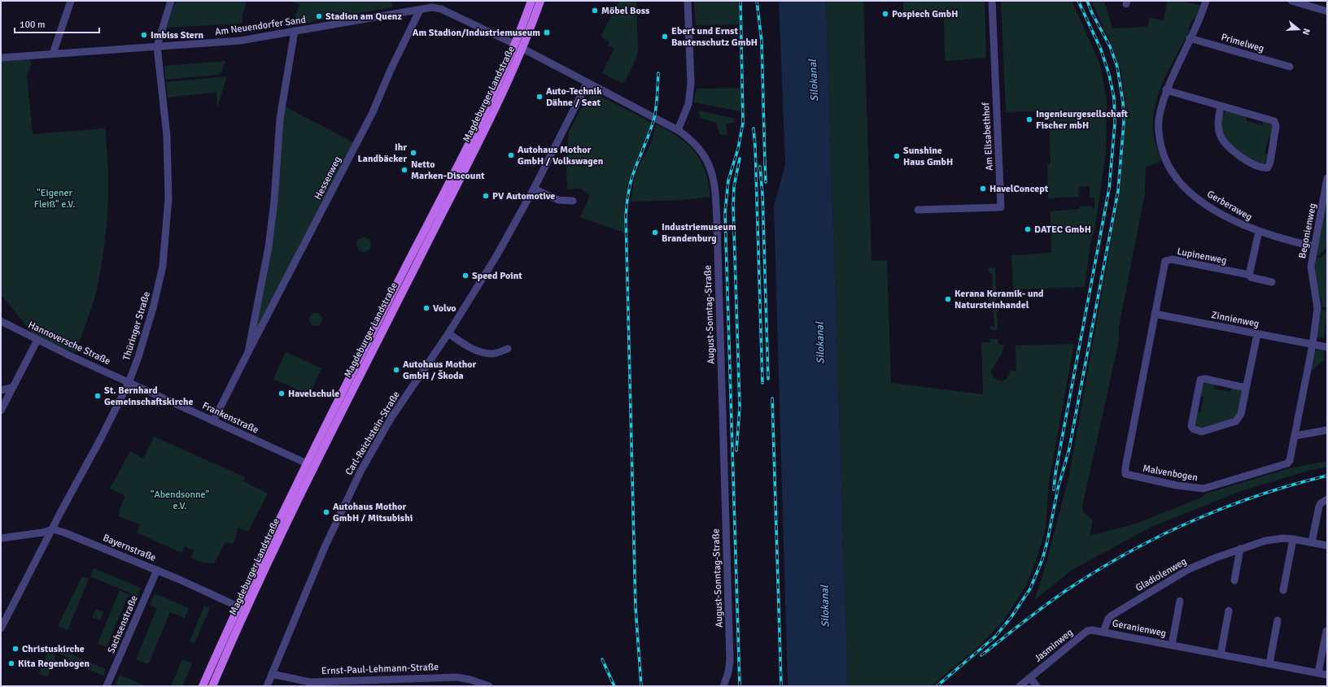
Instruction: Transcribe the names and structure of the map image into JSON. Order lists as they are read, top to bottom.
{
  "streets": {
    "main road": ["Magdeburger Landstraße"],
    "street": [
      "Am Neuendorfer Sand",
      "Primelweg",
      "Am Elisabethhof",
      "Hessenweg",
      "Gerberaweg",
      "Begonienweg",
      "Lupinenweg",
      "August-Sonntag-Straße",
      "Zinnienweg",
      "Thüringer Straße",
      "Hannoversche Straße",
      "Frankenstraße",
      "Carl-Reichstein-Straße",
      "Malvenbogen",
      "Bayernstraße",
      "Gladiolenweg",
      "Sachsenstraße",
      "Geranienweg",
      "Jasminweg",
      "Ernst-Paul-Lehmann-Straße"
    ]
  },
  "crossings": [
    ["Am Neuendorfer Sand", "Magdeburger Landstraße"],
    ["Am Neuendorfer Sand", "Hessenweg"],
    ["Am Neuendorfer Sand", "Thüringer Straße"],
    ["Primelweg", "Gerberaweg"],
    ["Magdeburger Landstraße", "August-Sonntag-Straße"],
    ["Magdeburger Landstraße", "Frankenstraße"],
    ["Magdeburger Landstraße", "Bayernstraße"],
    ["Hessenweg", "Frankenstraße"],
    ["Gerberaweg", "Begonienweg"],
    ["Begonienweg", "Zinnienweg"],
    ["Begonienweg", "Malvenbogen"],
    ["Lupinenweg", "Zinnienweg"],
    ["Lupinenweg", "Malvenbogen"],
    ["August-Sonntag-Straße", "Carl-Reichstein-Straße"],
    ["Zinnienweg", "Malvenbogen"],
    ["Thüringer Straße", "Hannoversche Straße"],
    ["Thüringer Straße", "Frankenstraße"],
    ["Thüringer Straße", "Bayernstraße"],
    ["Hannoversche Straße", "Frankenstraße"],
    ["Carl-Reichstein-Straße", "Ernst-Paul-Lehmann-Straße"],
    ["Bayernstraße", "Sachsenstraße"],
    ["Gladiolenweg", "Geranienweg"],
    ["Gladiolenweg", "Jasminweg"],
    ["Geranienweg", "Jasminweg"]
  ],
  "water": ["Silokanal"],
  "parks": ["\"Eigener Fleiß\" e.V.", "\"Abendsonne\" e.V."],
  "places": {
    "other": [
      "Möbel Boss",
      "Pospiech GmbH",
      "Stadion am Quenz",
      "Imbiss Stern",
      "Ebert und Ernst Bautenschutz GmbH",
      "Auto-Technik Dähne / Seat",
      "Ingenieurgesellschaft Fischer mbH",
      "Ihr Landbäcker",
      "Autohaus Mothor GmbH / Volkswagen",
      "Sunshine Haus GmbH",
      "Netto Marken-Discount",
      "HavelConcept",
      "PV Automotive",
      "DATEC GmbH",
      "Industriemuseum Brandenburg",
      "Speed Point",
      "Kerana Keramik- und Natursteinhandel",
      "Volvo",
      "Autohaus Mothor GmbH / Škoda",
      "Havelschule",
      "St. Bernhard Gemeinschaftskirche",
      "Autohaus Mothor GmbH / Mitsubishi",
      "Christuskirche",
      "Kita Regenbogen"
    ],
    "transit": ["Am Stadion/Industriemuseum"]
  },
  "scale_bar": "100 m",
  "north": "right"
}
